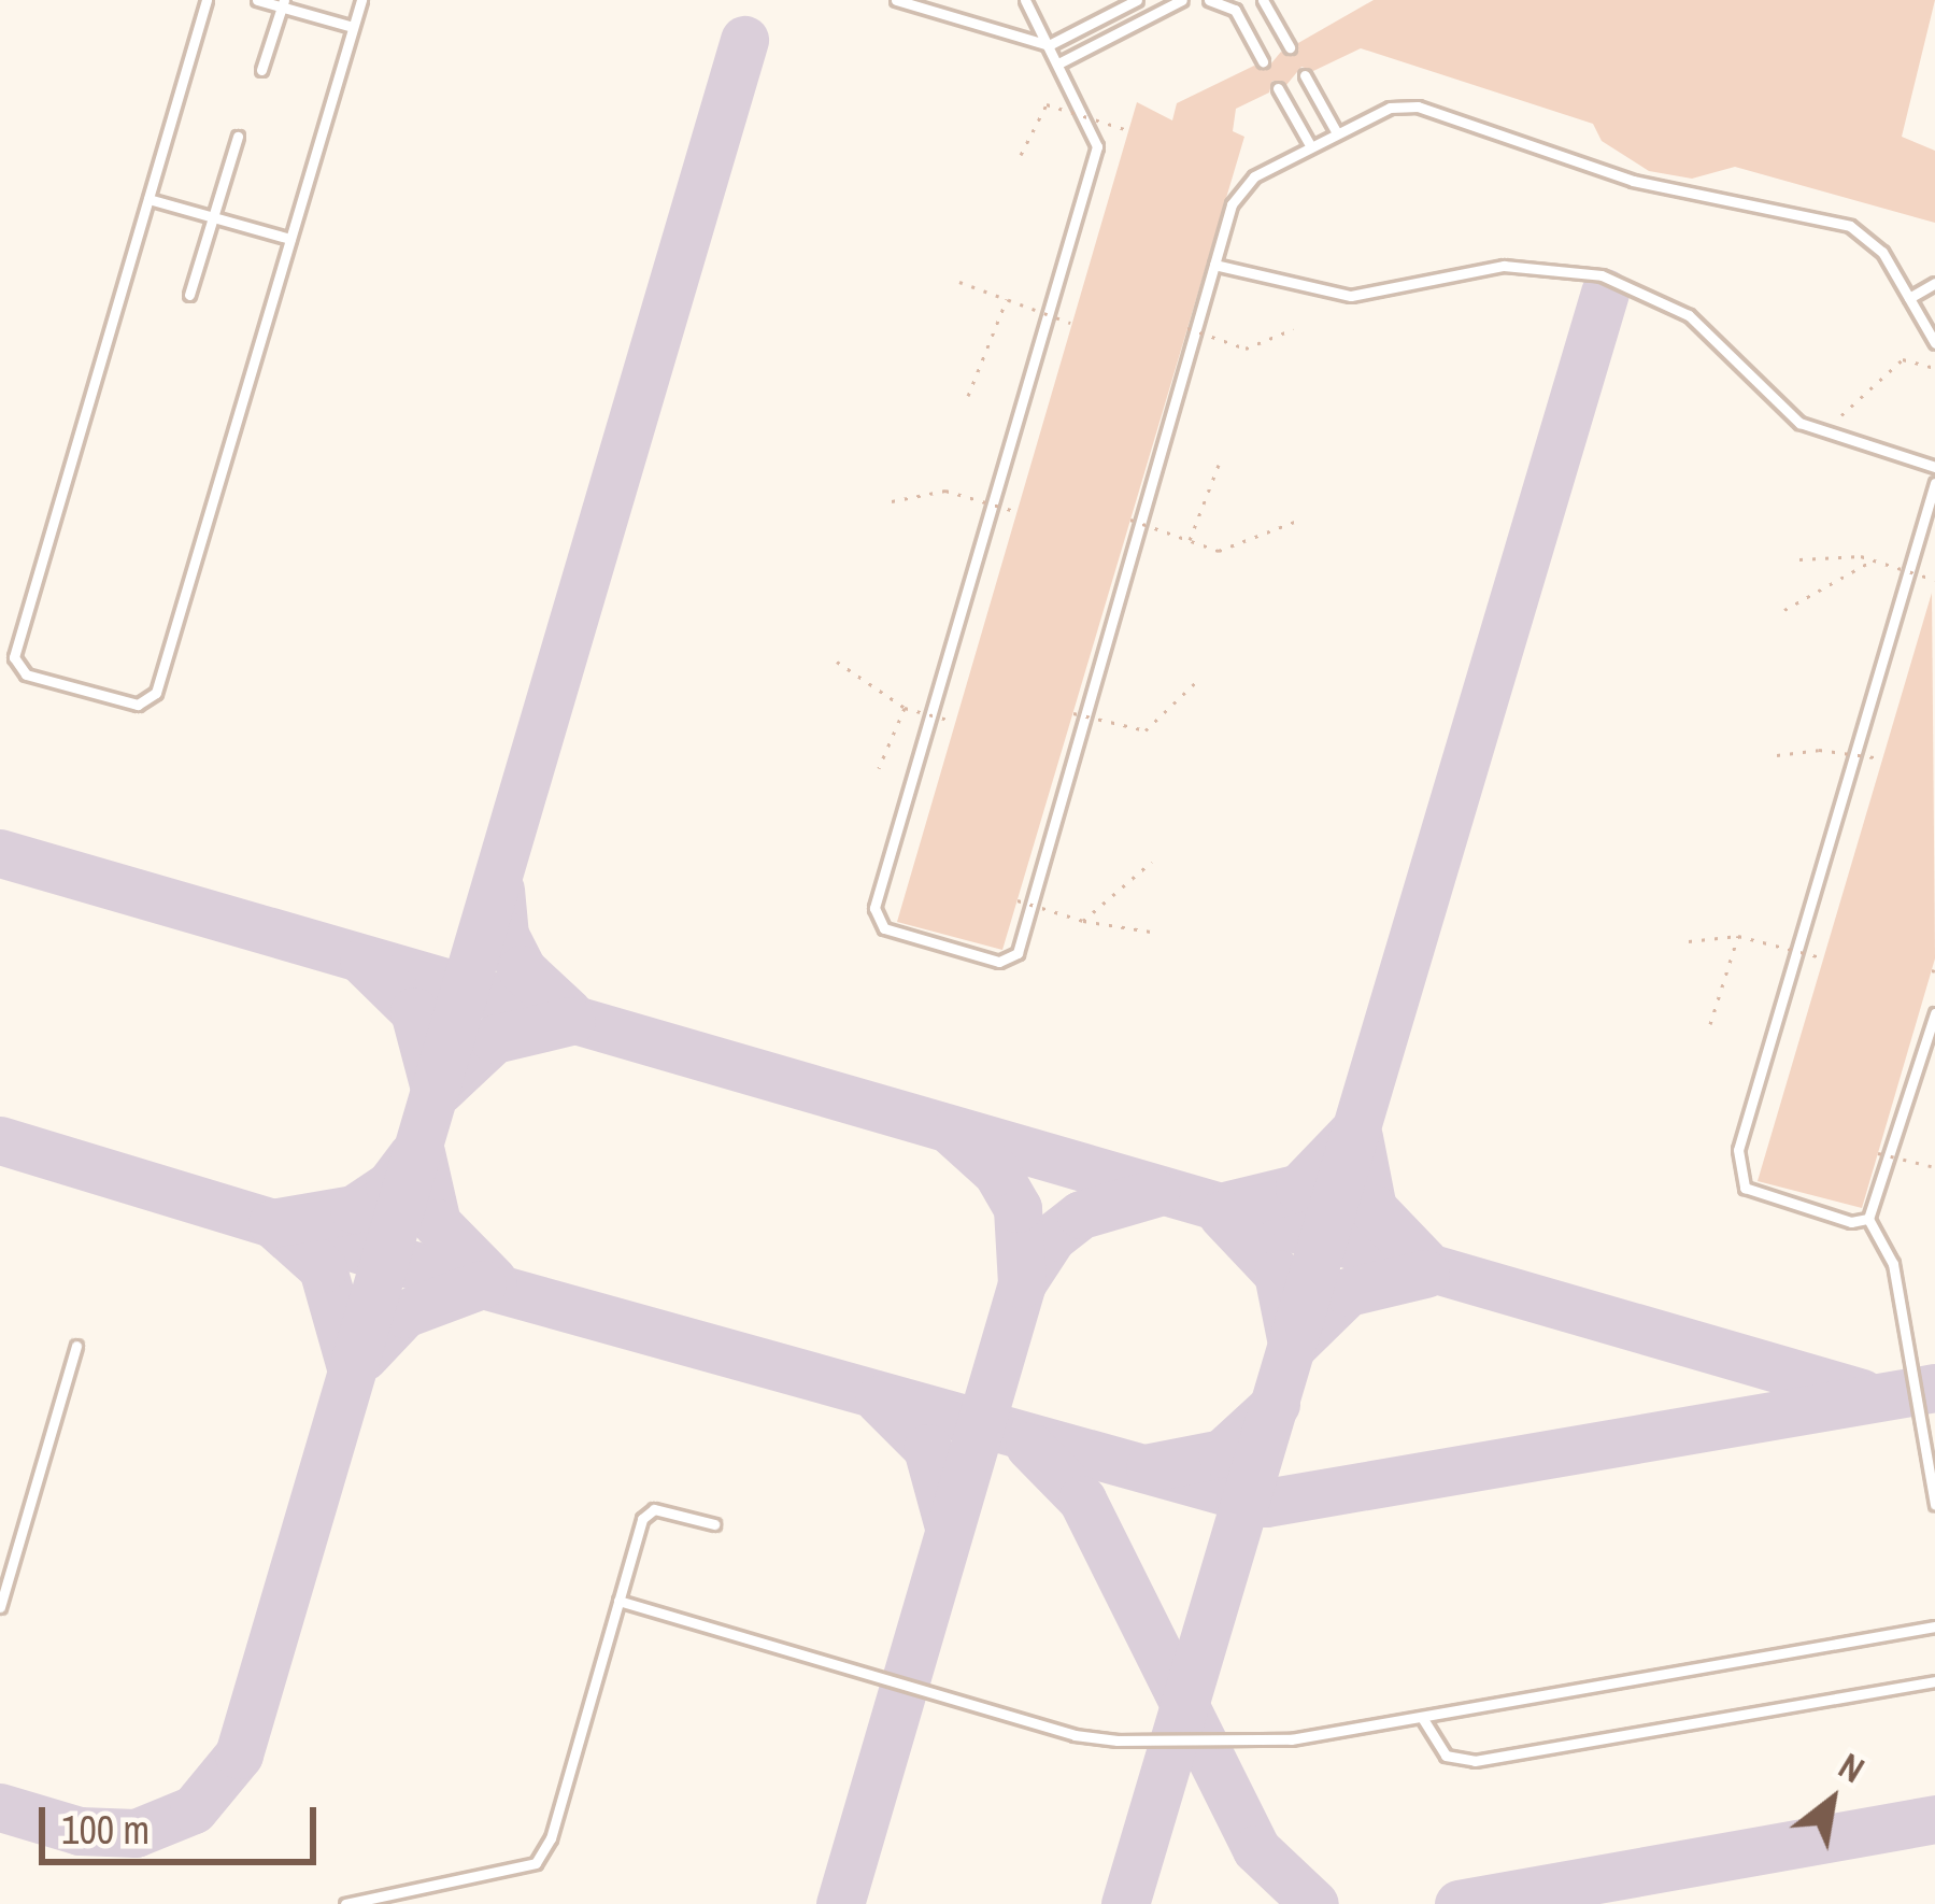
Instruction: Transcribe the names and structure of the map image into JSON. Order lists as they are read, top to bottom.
{
  "scale_bar": "100 m",
  "north": "top right"
}
